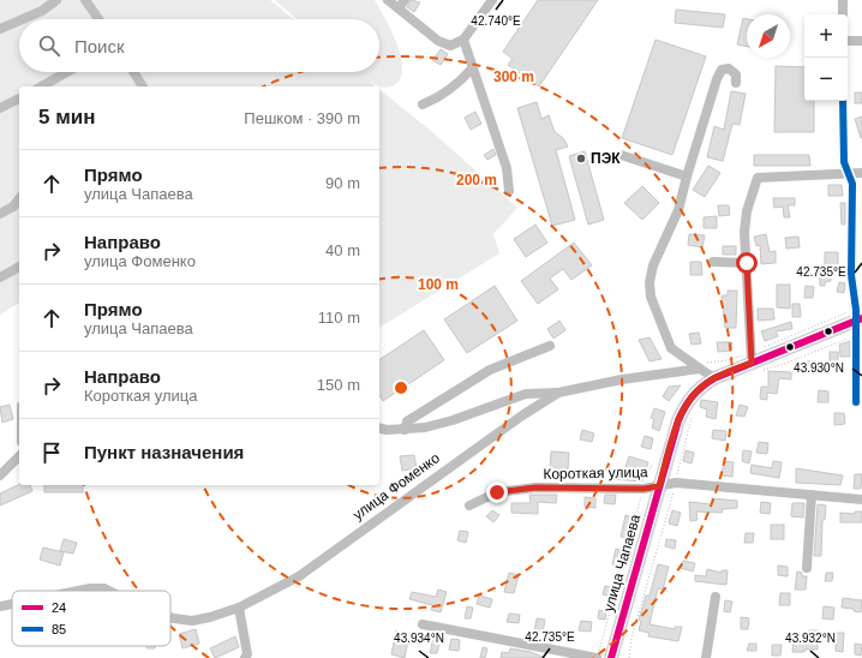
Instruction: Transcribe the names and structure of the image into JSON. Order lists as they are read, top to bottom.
{
  "streets": {
    "main road": ["улица Чапаева"],
    "street": ["Короткая улица", "улица Фоменко"]
  },
  "crossings": [
    ["Короткая улица", "улица Чапаева"]
  ],
  "places": ["ПЭК"],
  "lines": ["transit line 85", "transit line 24"],
  "legend": ["24", "85"],
  "north": "bottom left",
  "page": {
    "map_buttons": ["+", "−"],
    "search": "Поиск",
    "heading": ["5 мин", "Пешком · 390 m"],
    "list": [
      ["Прямо", "улица Чапаева", "90 m"],
      ["Направо", "улица Фоменко", "40 m"],
      ["Прямо", "улица Чапаева", "110 m"],
      ["Направо", "Короткая улица", "150 m"],
      "Пункт назначения"
    ]
  },
  "coordinates": [
    "42.740°E",
    "42.735°E",
    "43.930°N",
    "43.934°N",
    "43.932°N"
  ],
  "rings": ["300 m", "200 m", "100 m"]
}
